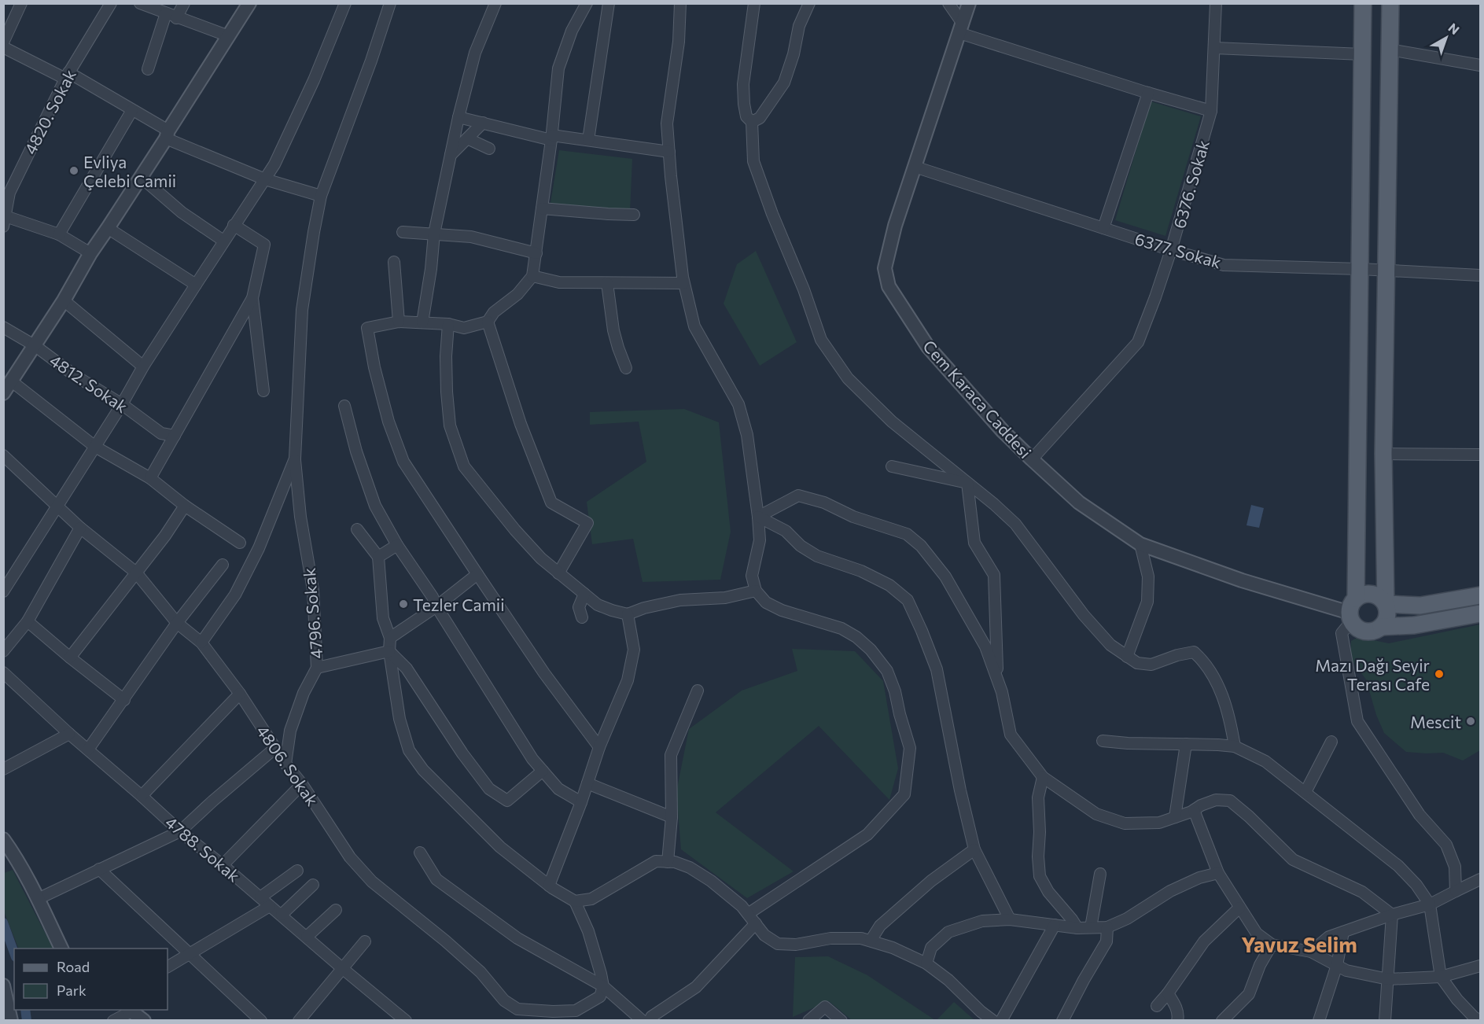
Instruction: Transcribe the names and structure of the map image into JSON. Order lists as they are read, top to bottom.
{
  "streets": {
    "street": [
      "4820. Sokak",
      "6376. Sokak",
      "6377. Sokak",
      "4812. Sokak",
      "Cem Karaca Caddesi",
      "4796. Sokak",
      "4806. Sokak",
      "4788. Sokak"
    ]
  },
  "crossings": [
    ["6376. Sokak", "6377. Sokak"],
    ["6376. Sokak", "Cem Karaca Caddesi"],
    ["6377. Sokak", "Cem Karaca Caddesi"],
    ["4796. Sokak", "4806. Sokak"]
  ],
  "districts": ["Yavuz Selim"],
  "places": [
    "Evliya Çelebi Camii",
    "Tezler Camii",
    "Mazı Dağı Seyir Terası Cafe",
    "Mescit"
  ],
  "legend": ["Road", "Park"],
  "north": "top right"
}
